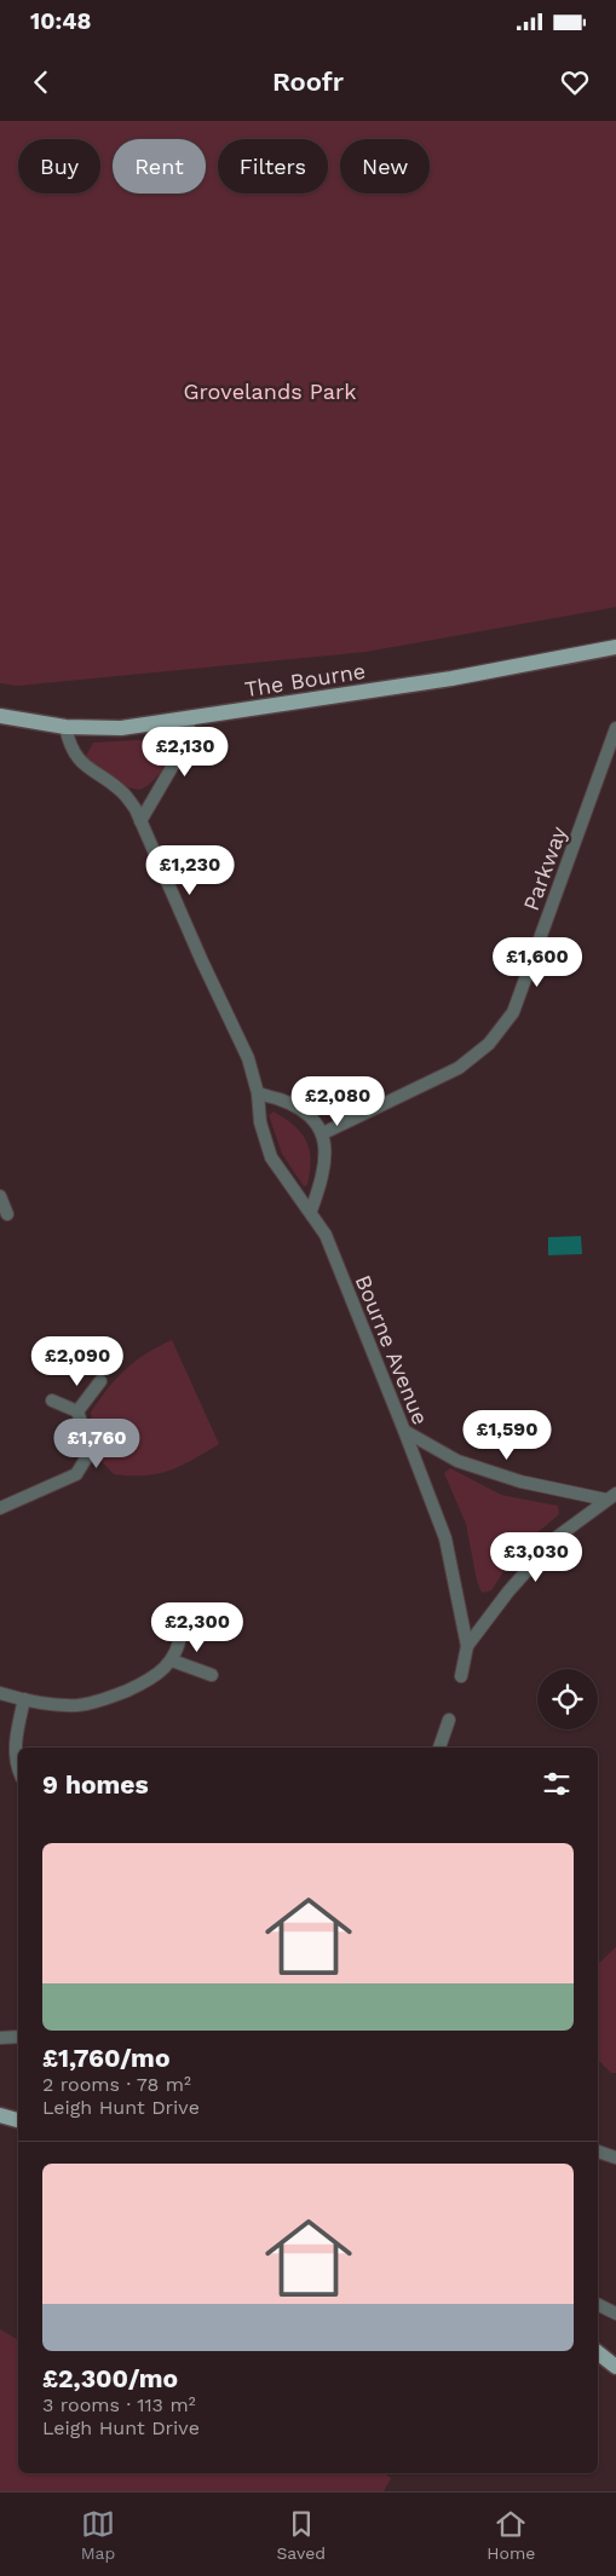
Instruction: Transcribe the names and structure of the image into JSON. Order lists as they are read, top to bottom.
{
  "streets": {
    "main road": ["The Bourne"],
    "street": ["Parkway", "Bourne Avenue"]
  },
  "crossings": [
    ["The Bourne", "Bourne Avenue"]
  ],
  "parks": ["Grovelands Park"],
  "page": {
    "status": "10:48",
    "header": "Roofr",
    "chip": [
      "Buy",
      "Rent",
      "Filters",
      "New"
    ],
    "price": [
      "£2,130",
      "£1,230",
      "£1,600",
      "£2,080",
      "£2,090",
      "£1,590",
      "£1,760",
      "£3,030",
      "£2,300"
    ],
    "heading": "9 homes",
    "list": [
      {
        "name": "£1,760/mo",
        "note": "2 rooms · 78 m² · Leigh Hunt Drive"
      },
      {
        "name": "£2,300/mo",
        "note": "3 rooms · 113 m² · Leigh Hunt Drive"
      }
    ],
    "tabs": ["Map", "Saved", "Home"]
  }
}
